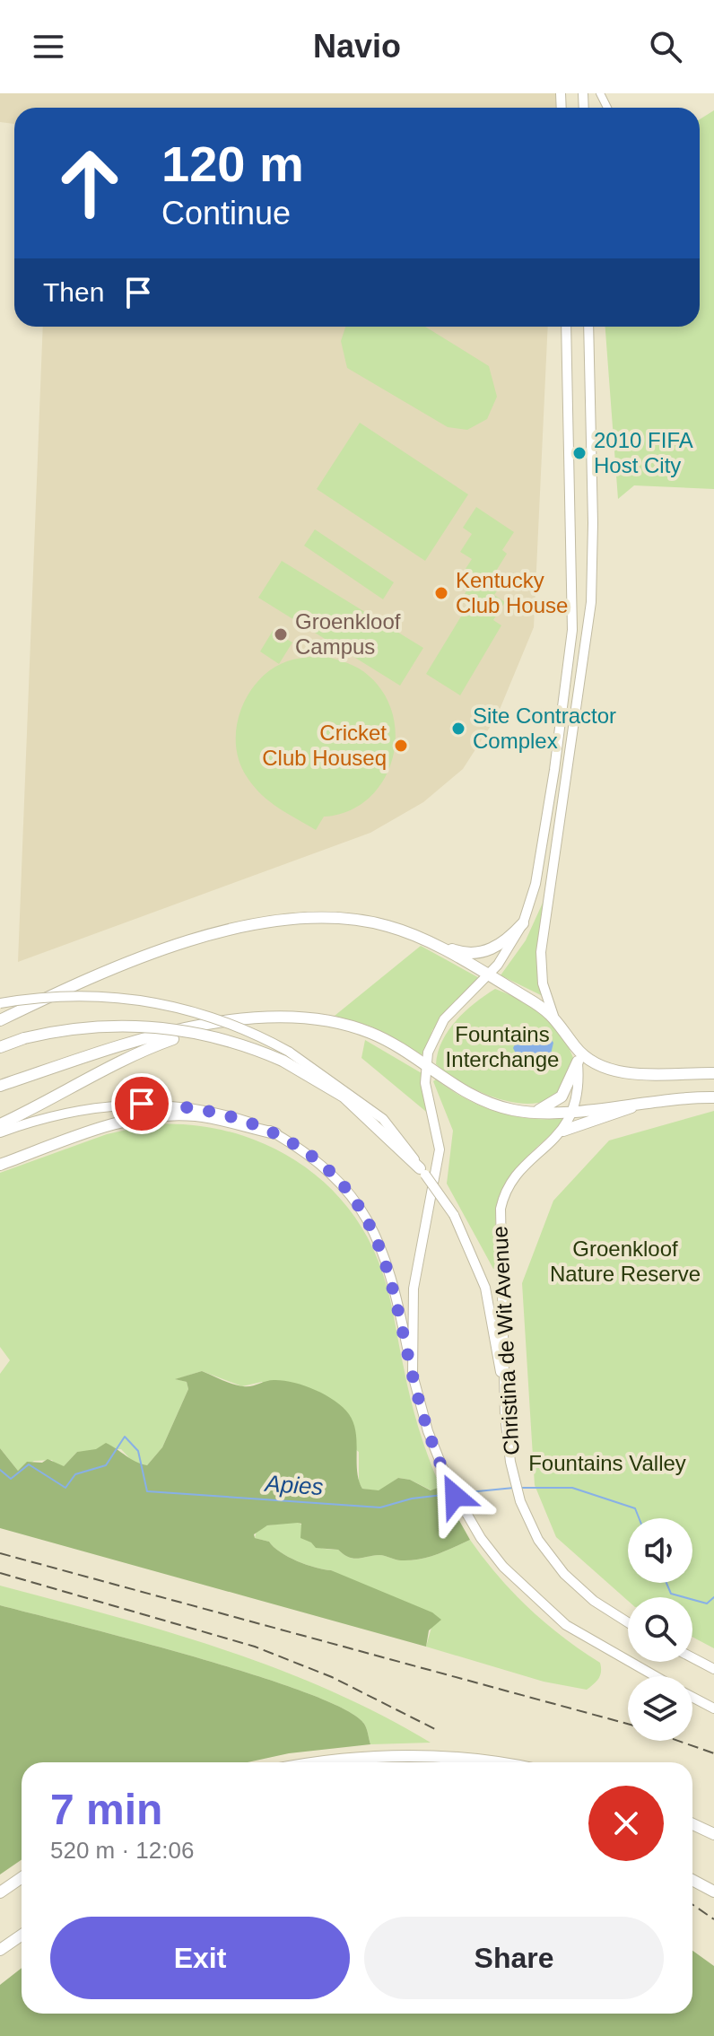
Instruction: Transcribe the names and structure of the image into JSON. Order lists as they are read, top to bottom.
{
  "streets": {
    "main road": ["Christina de Wit Avenue"]
  },
  "water": ["Apies"],
  "parks": ["Fountains Interchange", "Groenkloof Nature Reserve", "Fountains Valley"],
  "places": [
    "2010 FIFA Host City",
    "Kentucky Club House",
    "Groenkloof Campus",
    "Site Contractor Complex",
    "Cricket Club Houseq"
  ],
  "page": {
    "header": "Navio",
    "turn": ["120 m", "Continue"],
    "then": "Then",
    "heading": ["7 min", "520 m · 12:06"],
    "buttons": ["Exit", "Share"]
  }
}
